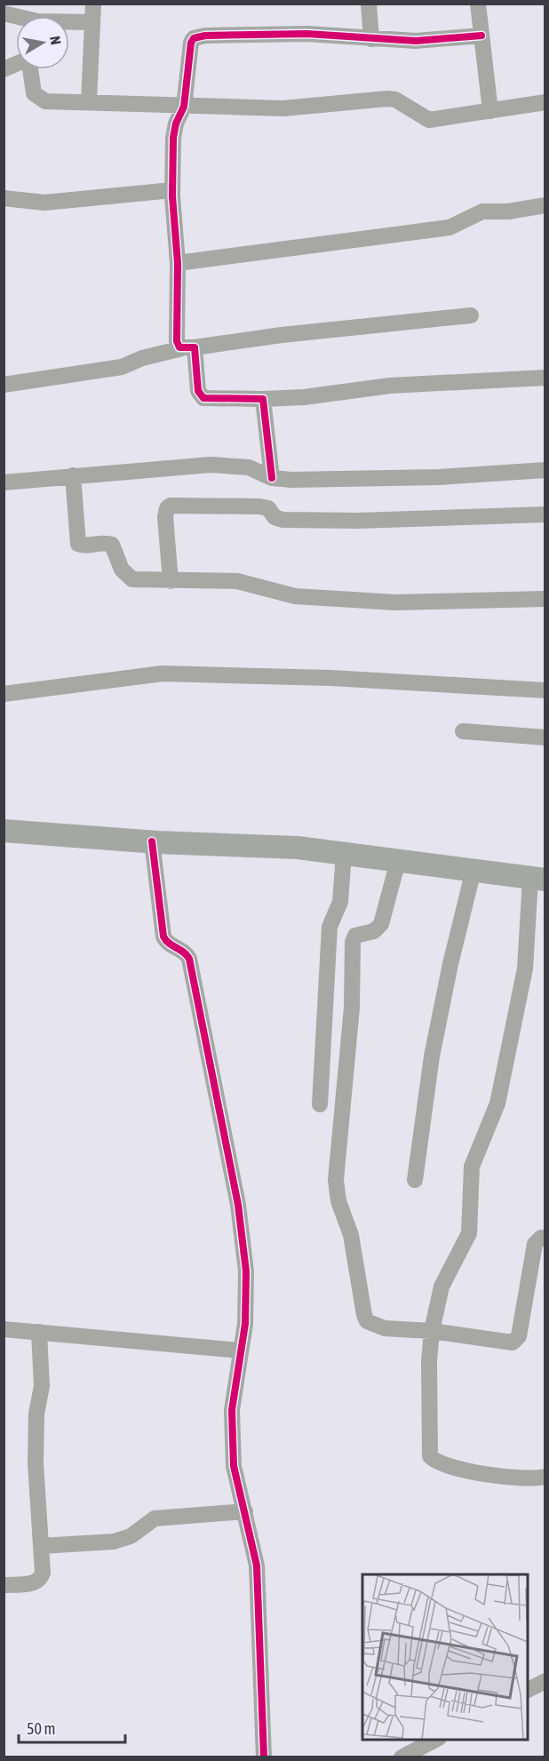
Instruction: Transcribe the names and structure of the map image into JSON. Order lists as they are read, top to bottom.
{
  "scale_bar": "50 m",
  "north": "right"
}
